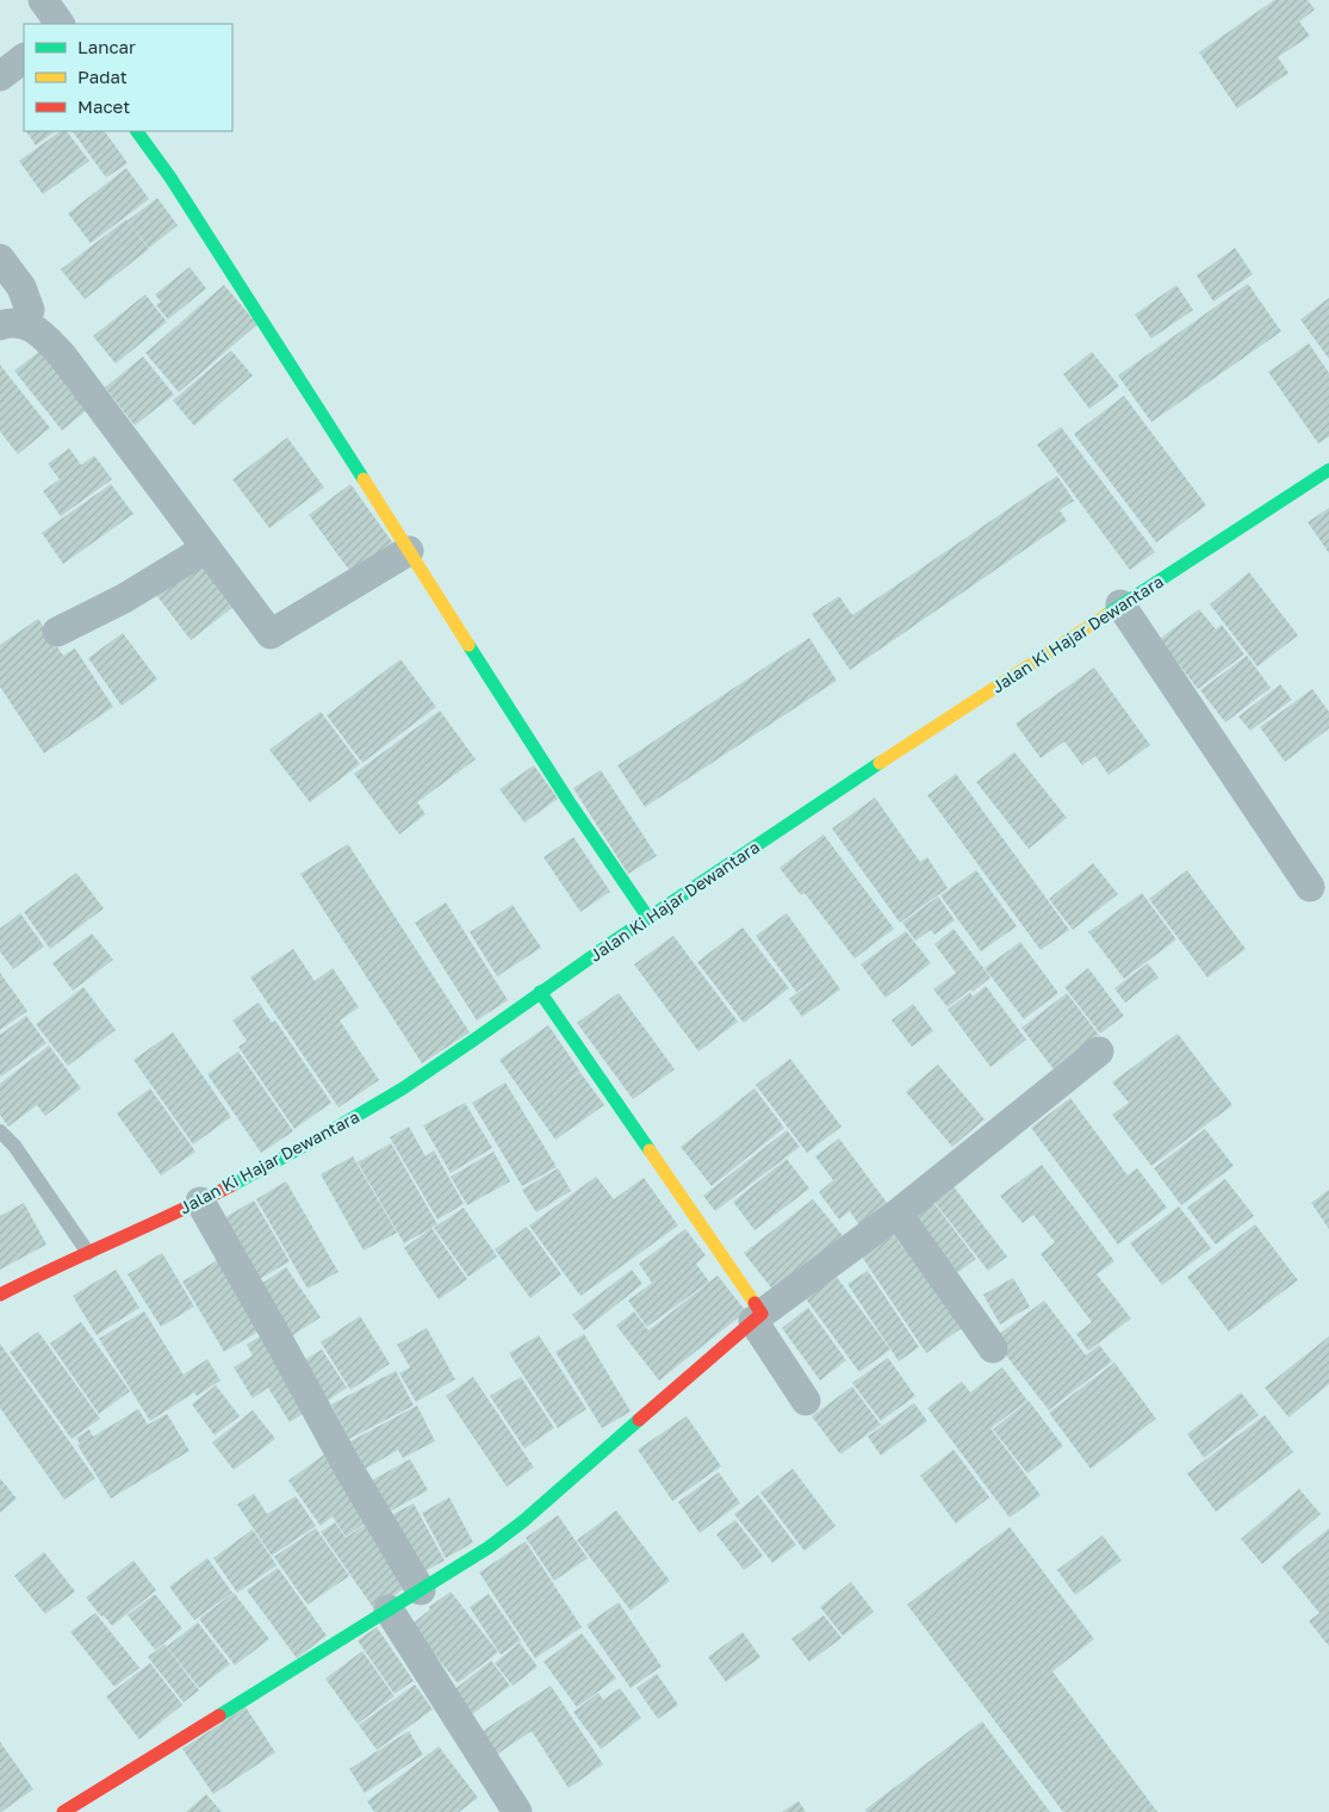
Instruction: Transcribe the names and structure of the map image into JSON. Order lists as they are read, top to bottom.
{
  "streets": {
    "street": ["Jalan Ki Hajar Dewantara"]
  },
  "legend": ["Lancar", "Padat", "Macet"]
}
